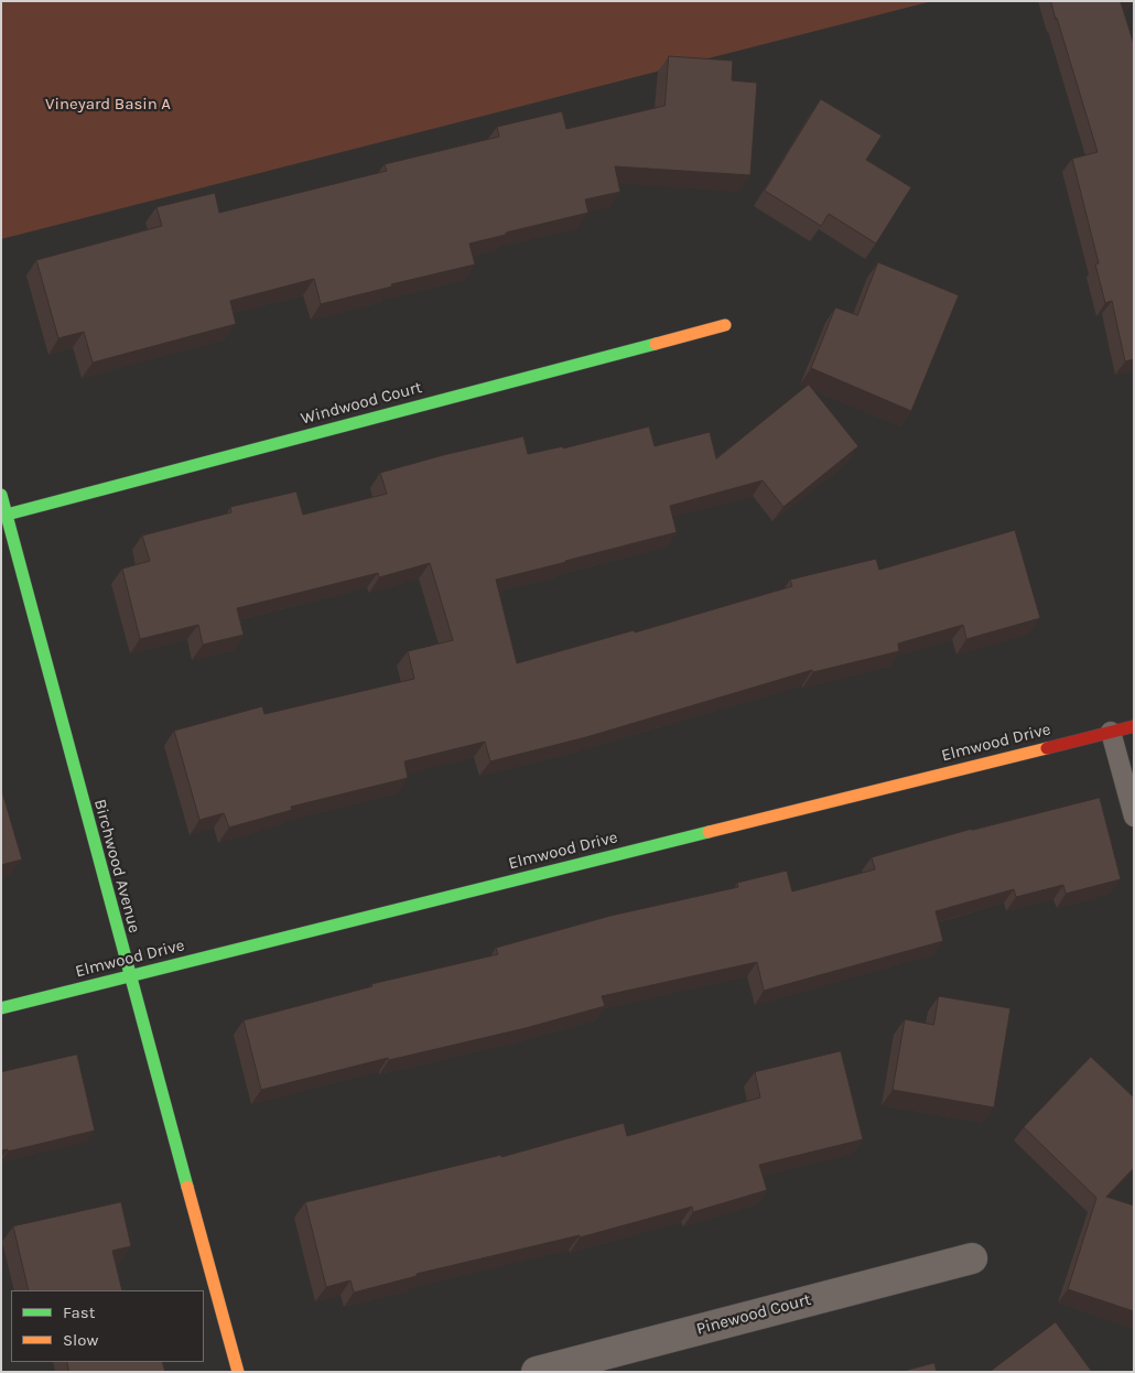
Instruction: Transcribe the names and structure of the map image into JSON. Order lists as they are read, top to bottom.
{
  "streets": {
    "street": [
      "Windwood Court",
      "Elmwood Drive",
      "Birchwood Avenue",
      "Pinewood Court"
    ]
  },
  "crossings": [
    ["Windwood Court", "Birchwood Avenue"],
    ["Elmwood Drive", "Birchwood Avenue"]
  ],
  "parks": ["Vineyard Basin A"],
  "legend": ["Fast", "Slow"]
}
